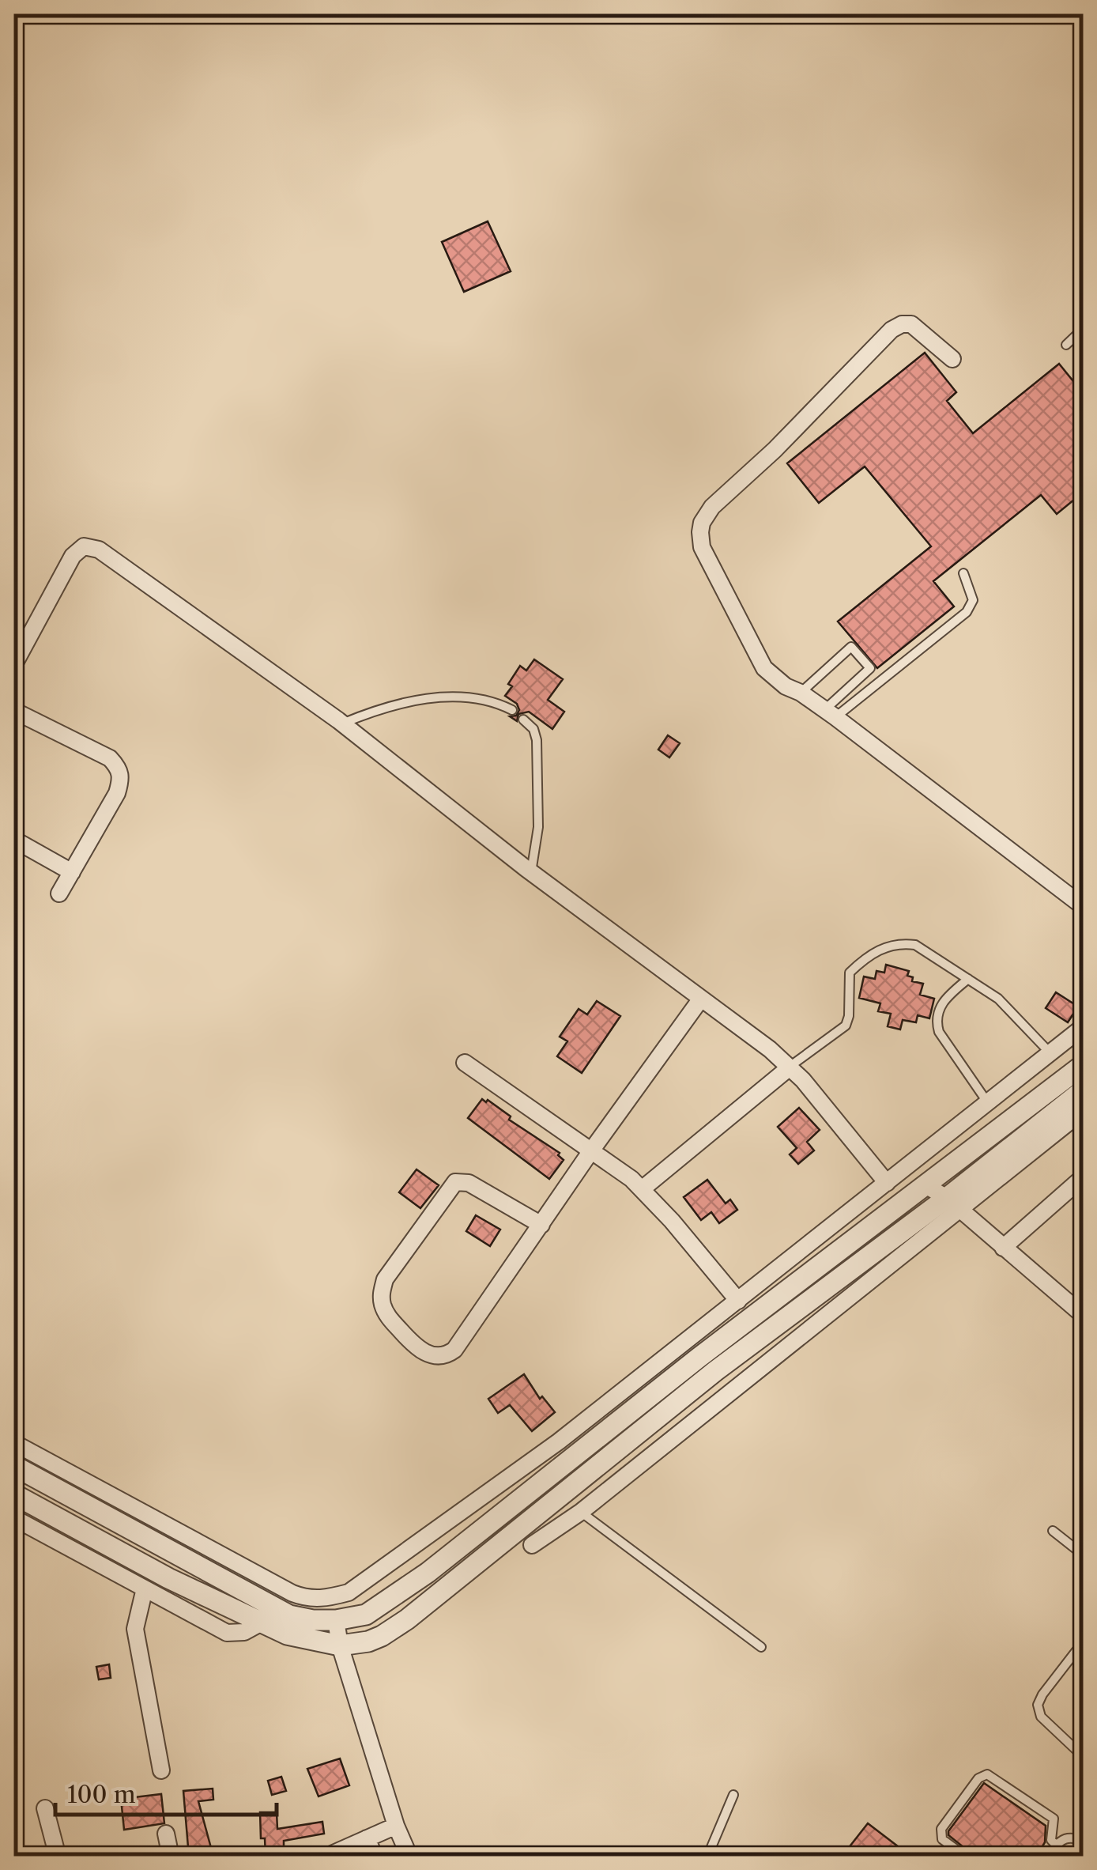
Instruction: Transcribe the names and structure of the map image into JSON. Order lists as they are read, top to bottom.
{
  "scale_bar": "100 m"
}
